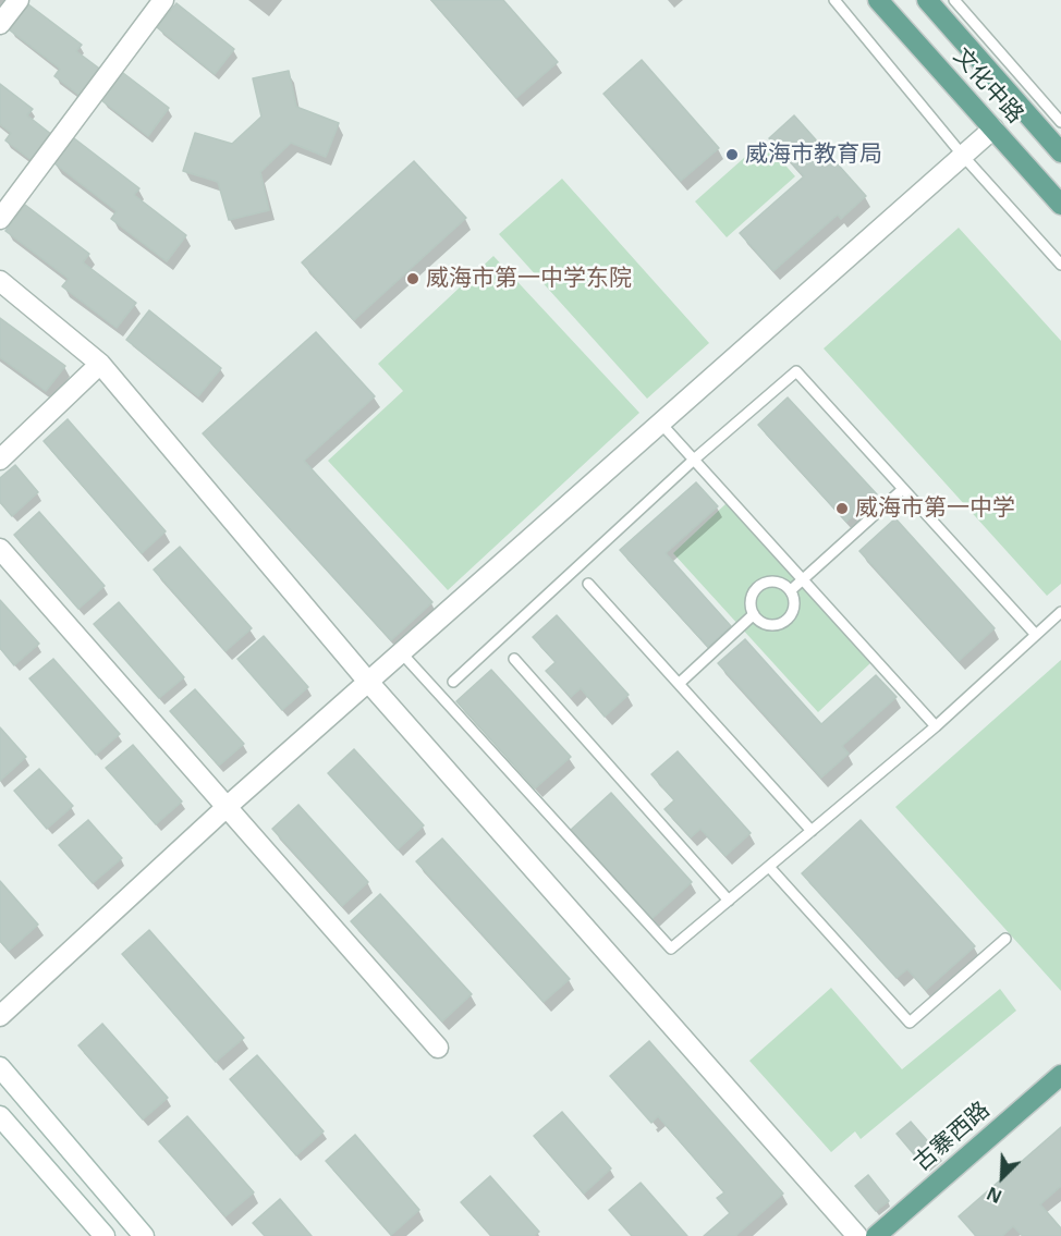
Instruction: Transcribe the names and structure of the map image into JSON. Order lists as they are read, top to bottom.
{
  "streets": {
    "main road": ["文化中路", "古寨西路"]
  },
  "places": ["威海市教育局", "威海市第一中学东院", "威海市第一中学"],
  "north": "bottom left"
}
